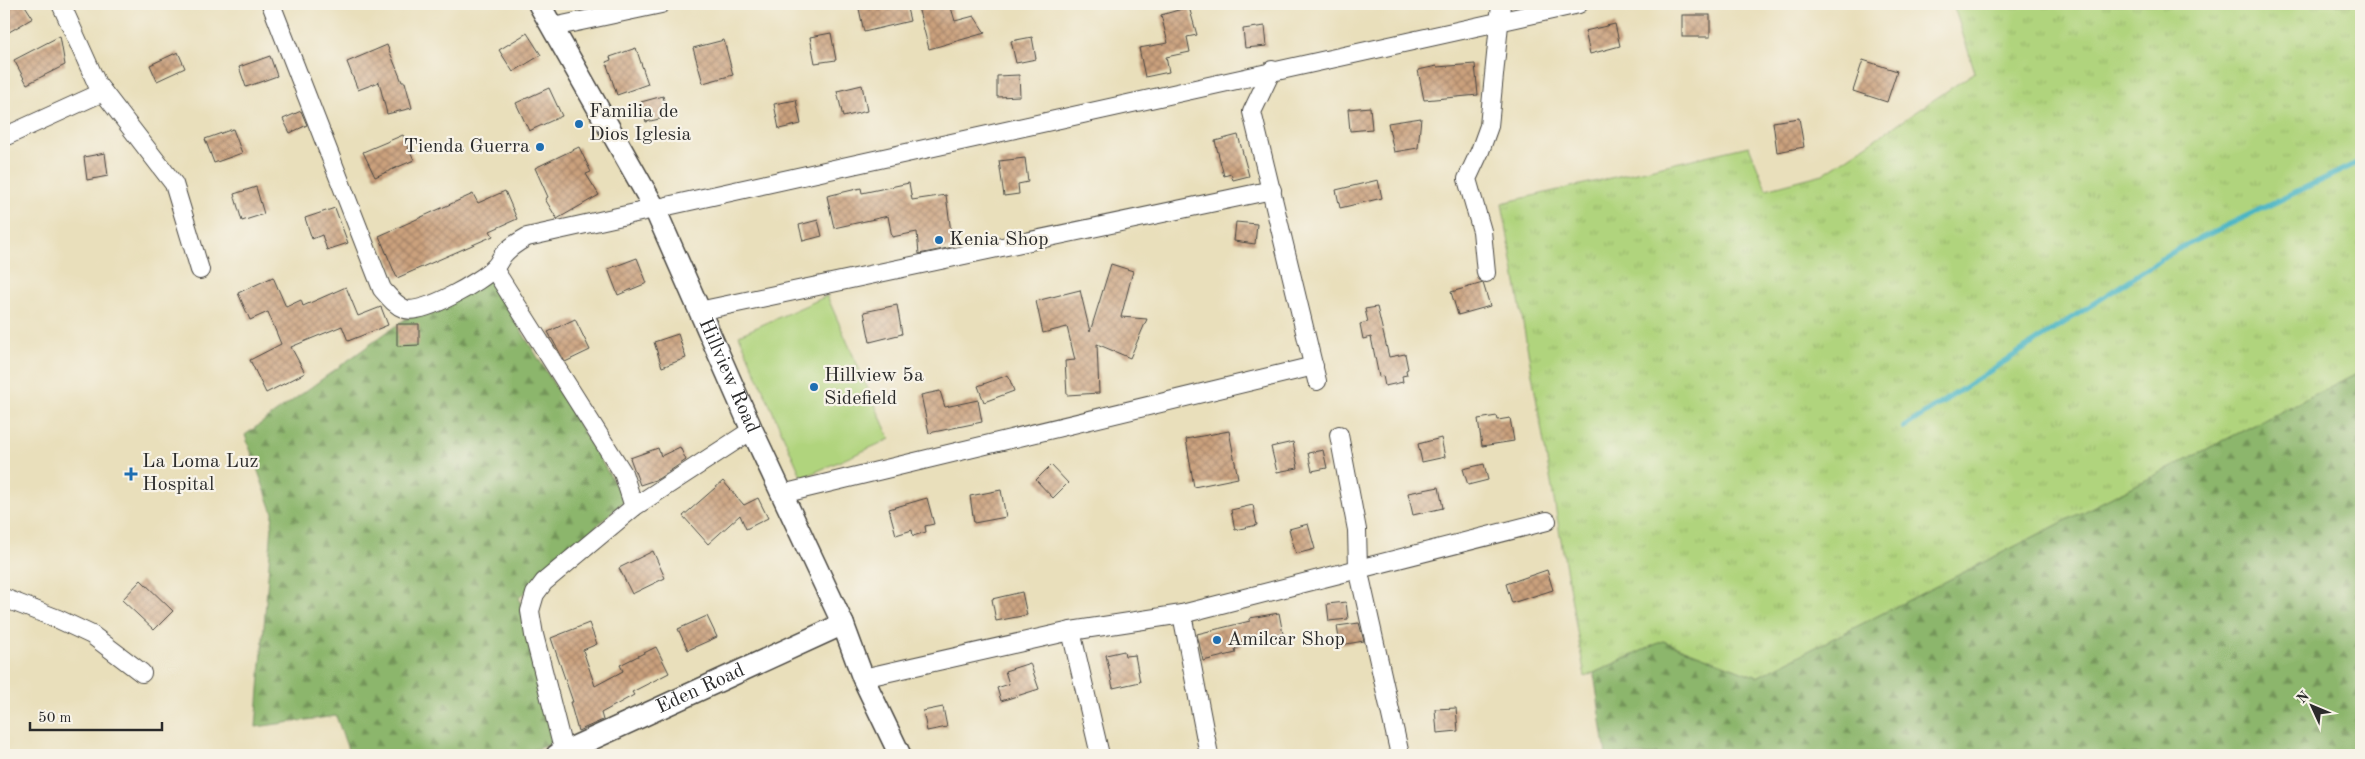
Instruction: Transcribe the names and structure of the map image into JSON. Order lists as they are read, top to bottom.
{
  "streets": {
    "street": ["Hillview Road", "Eden Road"]
  },
  "crossings": [
    ["Hillview Road", "Eden Road"]
  ],
  "places": {
    "other": [
      "Familia de Dios Iglesia",
      "Tienda Guerra",
      "Kenia Shop",
      "Hillview 5a Sidefield",
      "Amilcar Shop"
    ],
    "health": ["La Loma Luz Hospital"]
  },
  "scale_bar": "50 m",
  "north": "top left"
}
